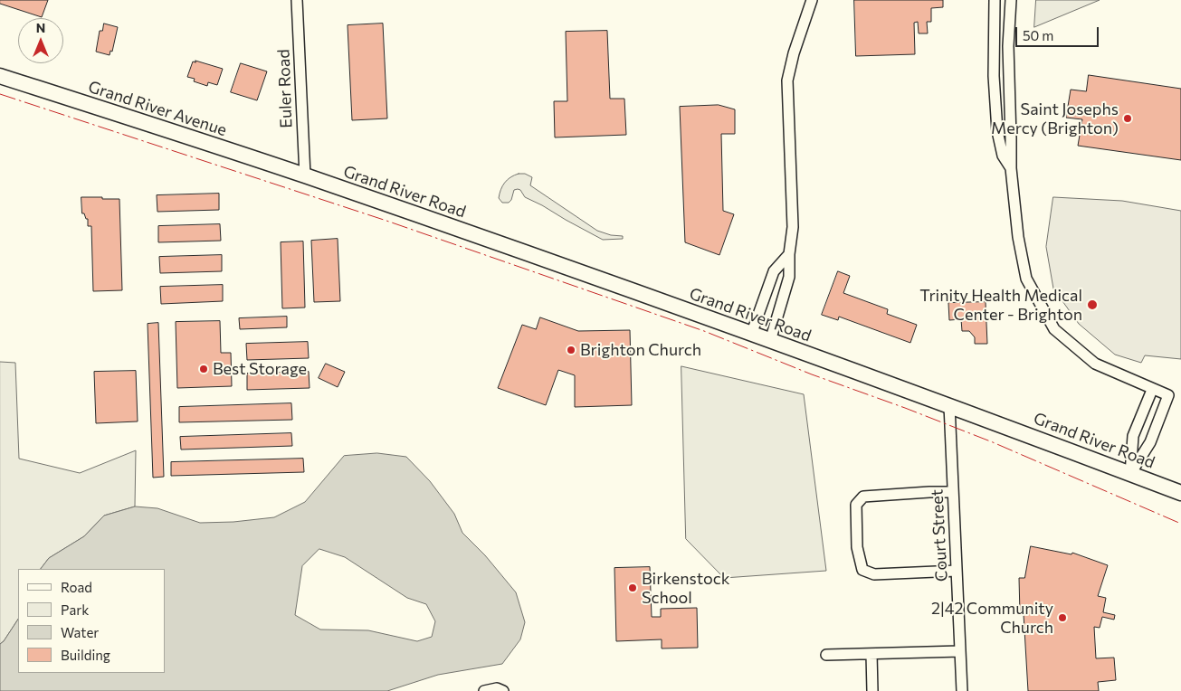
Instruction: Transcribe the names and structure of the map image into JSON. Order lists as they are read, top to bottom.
{
  "streets": {
    "main road": ["Grand River Avenue", "Grand River Road"],
    "street": ["Euler Road", "Court Street"]
  },
  "crossings": [
    ["Euler Road", "Grand River Avenue"],
    ["Euler Road", "Grand River Road"],
    ["Grand River Avenue", "Grand River Road"],
    ["Grand River Road", "Court Street"]
  ],
  "places": [
    "Saint Josephs Mercy (Brighton)",
    "Trinity Health Medical Center - Brighton",
    "Brighton Church",
    "Best Storage",
    "Birkenstock School",
    "2|42 Community Church"
  ],
  "legend": [
    "Road",
    "Park",
    "Water",
    "Building"
  ],
  "scale_bar": "50 m",
  "north": "top"
}
